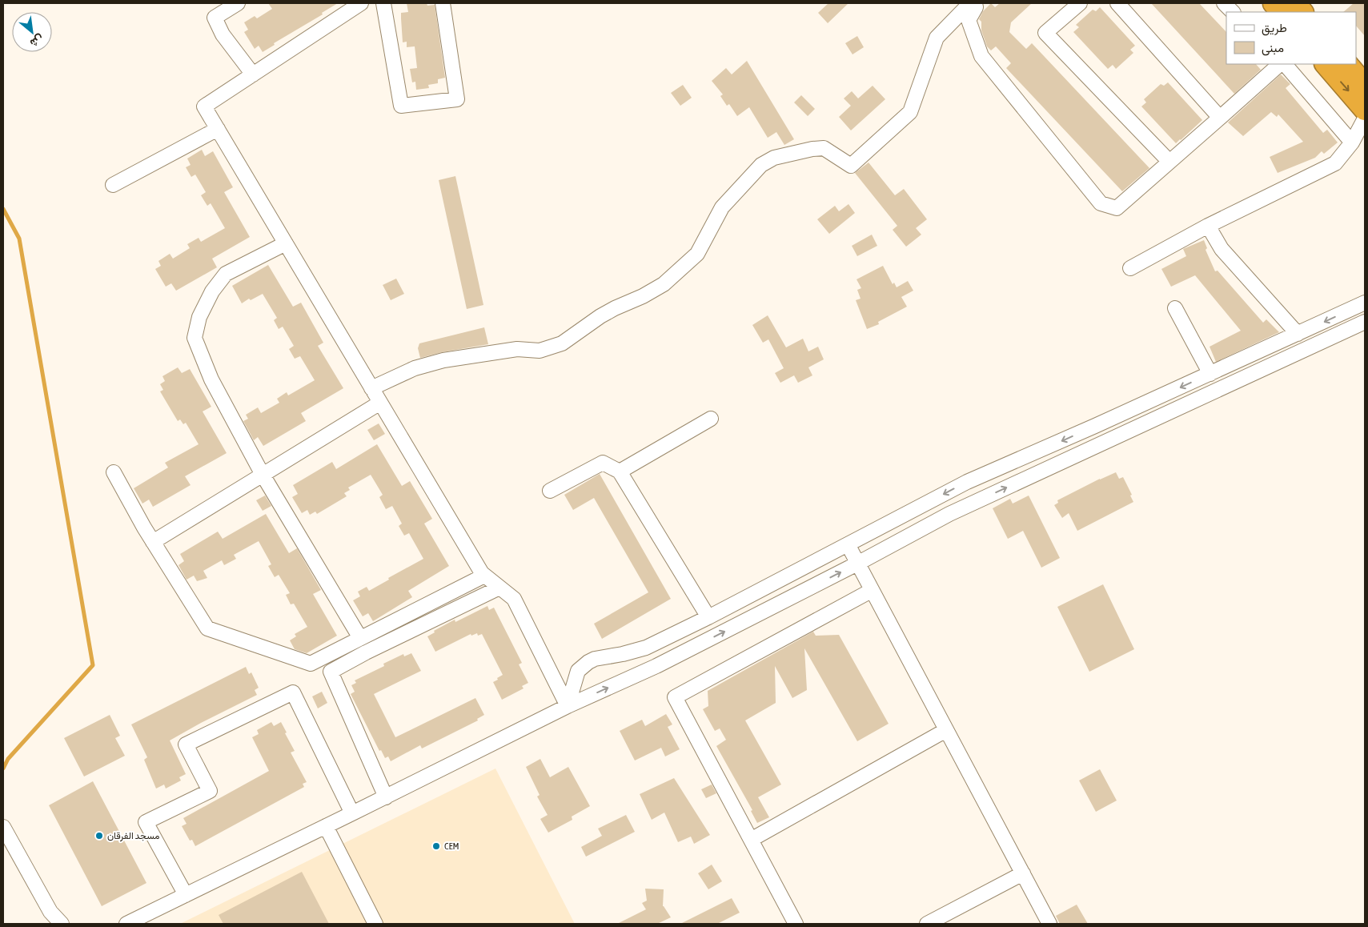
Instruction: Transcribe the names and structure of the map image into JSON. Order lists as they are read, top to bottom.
{
  "places": ["مسجد الفرقان", "CEM"],
  "legend": ["طريق", "مبنى"],
  "north": "bottom right"
}
